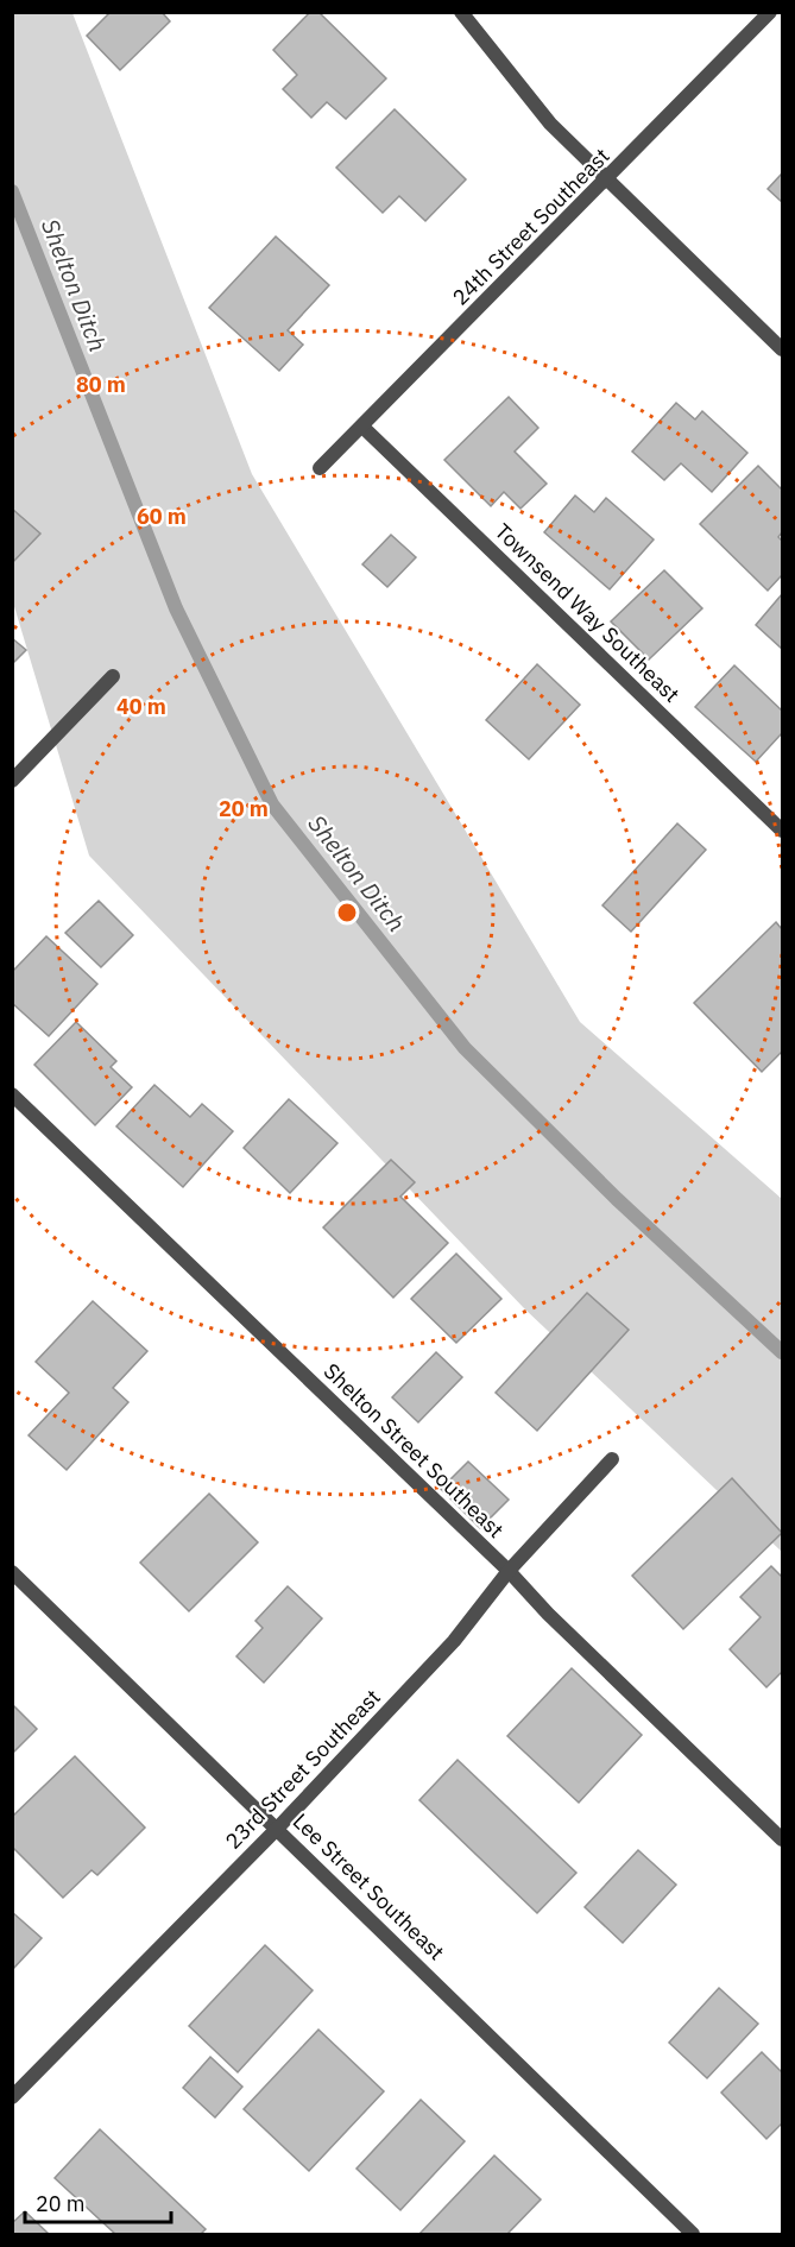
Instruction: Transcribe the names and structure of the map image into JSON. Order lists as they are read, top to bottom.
{
  "streets": {
    "street": [
      "24th Street Southeast",
      "Townsend Way Southeast",
      "Shelton Street Southeast",
      "23rd Street Southeast",
      "Lee Street Southeast"
    ]
  },
  "crossings": [
    ["24th Street Southeast", "Townsend Way Southeast"],
    ["Shelton Street Southeast", "23rd Street Southeast"],
    ["23rd Street Southeast", "Lee Street Southeast"]
  ],
  "water": ["Shelton Ditch"],
  "scale_bar": "20 m",
  "rings": [
    "80 m",
    "60 m",
    "40 m",
    "20 m"
  ]
}
